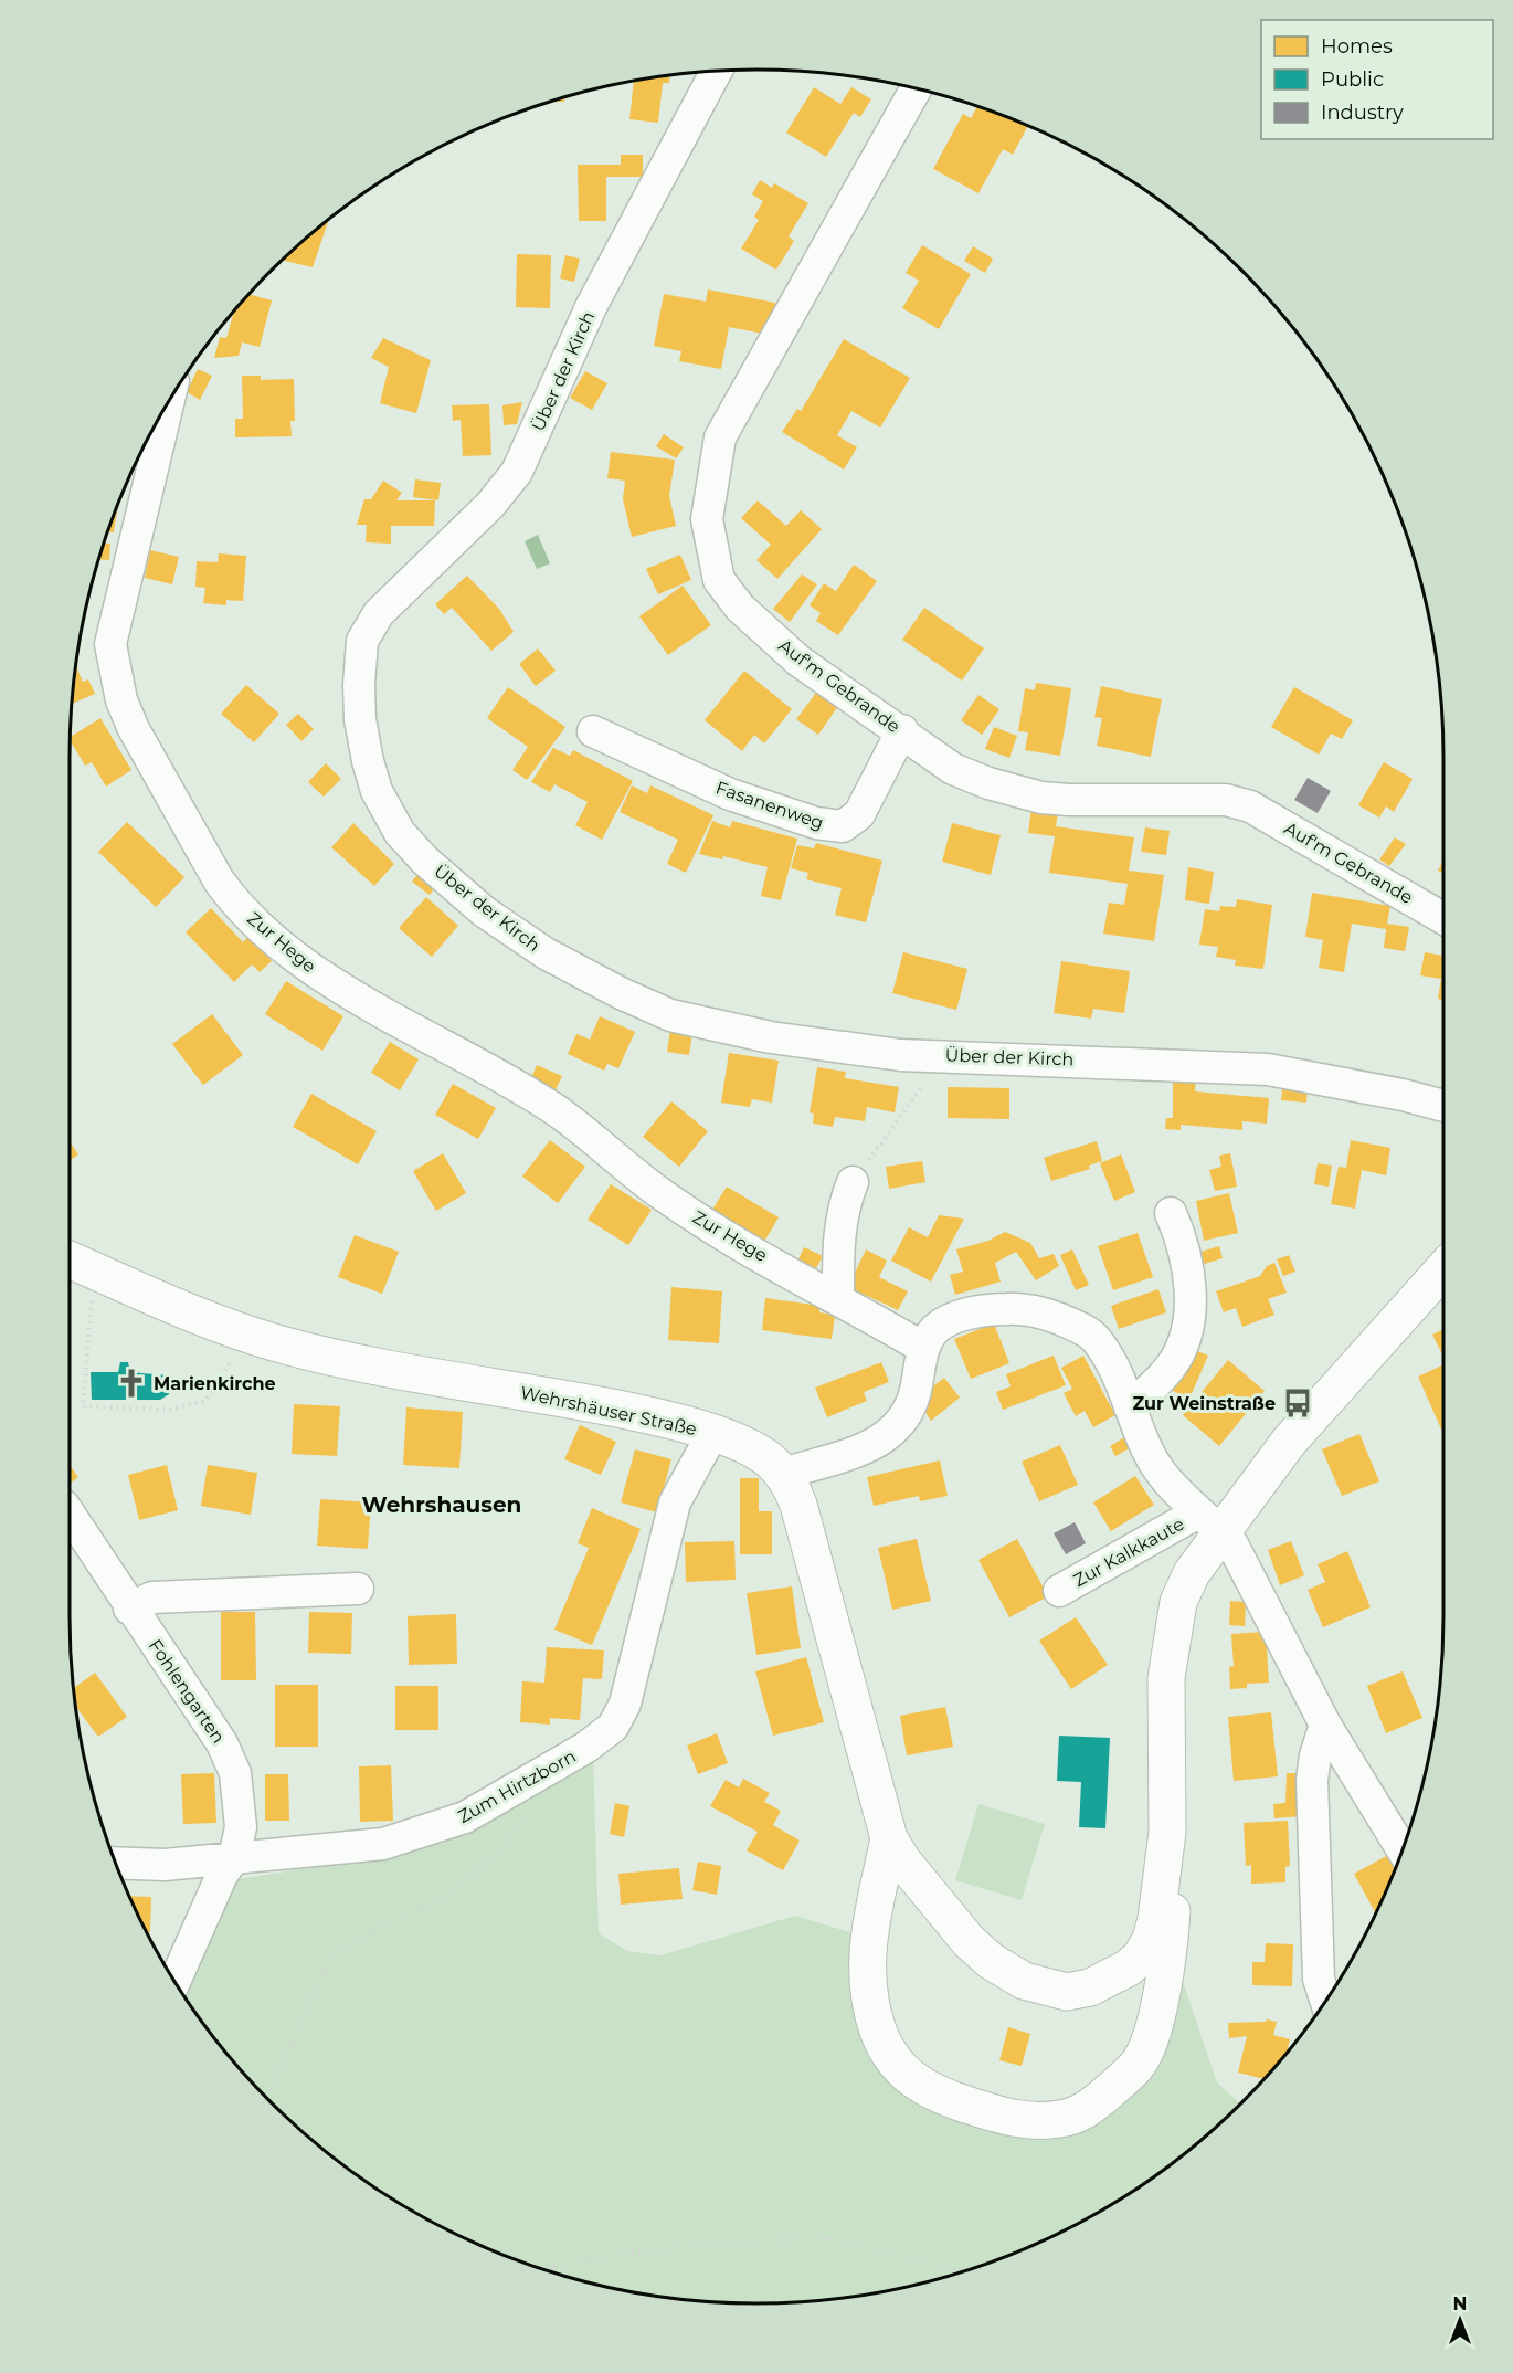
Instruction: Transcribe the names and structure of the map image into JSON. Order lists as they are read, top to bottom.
{
  "streets": {
    "street": [
      "Über der Kirch",
      "Auf'm Gebrande",
      "Fasanenweg",
      "Zur Hege",
      "Wehrshäuser Straße",
      "Zur Kalkkaute",
      "Fohlengarten",
      "Zum Hirtzborn"
    ]
  },
  "crossings": [
    ["Auf'm Gebrande", "Fasanenweg"],
    ["Zur Hege", "Zur Kalkkaute"],
    ["Wehrshäuser Straße", "Zur Kalkkaute"],
    ["Wehrshäuser Straße", "Zum Hirtzborn"],
    ["Fohlengarten", "Zum Hirtzborn"]
  ],
  "districts": ["Wehrshausen"],
  "places": {
    "church": ["Marienkirche"],
    "bus stop": ["Zur Weinstraße"]
  },
  "legend": ["Homes", "Public", "Industry"],
  "north": "top"
}
